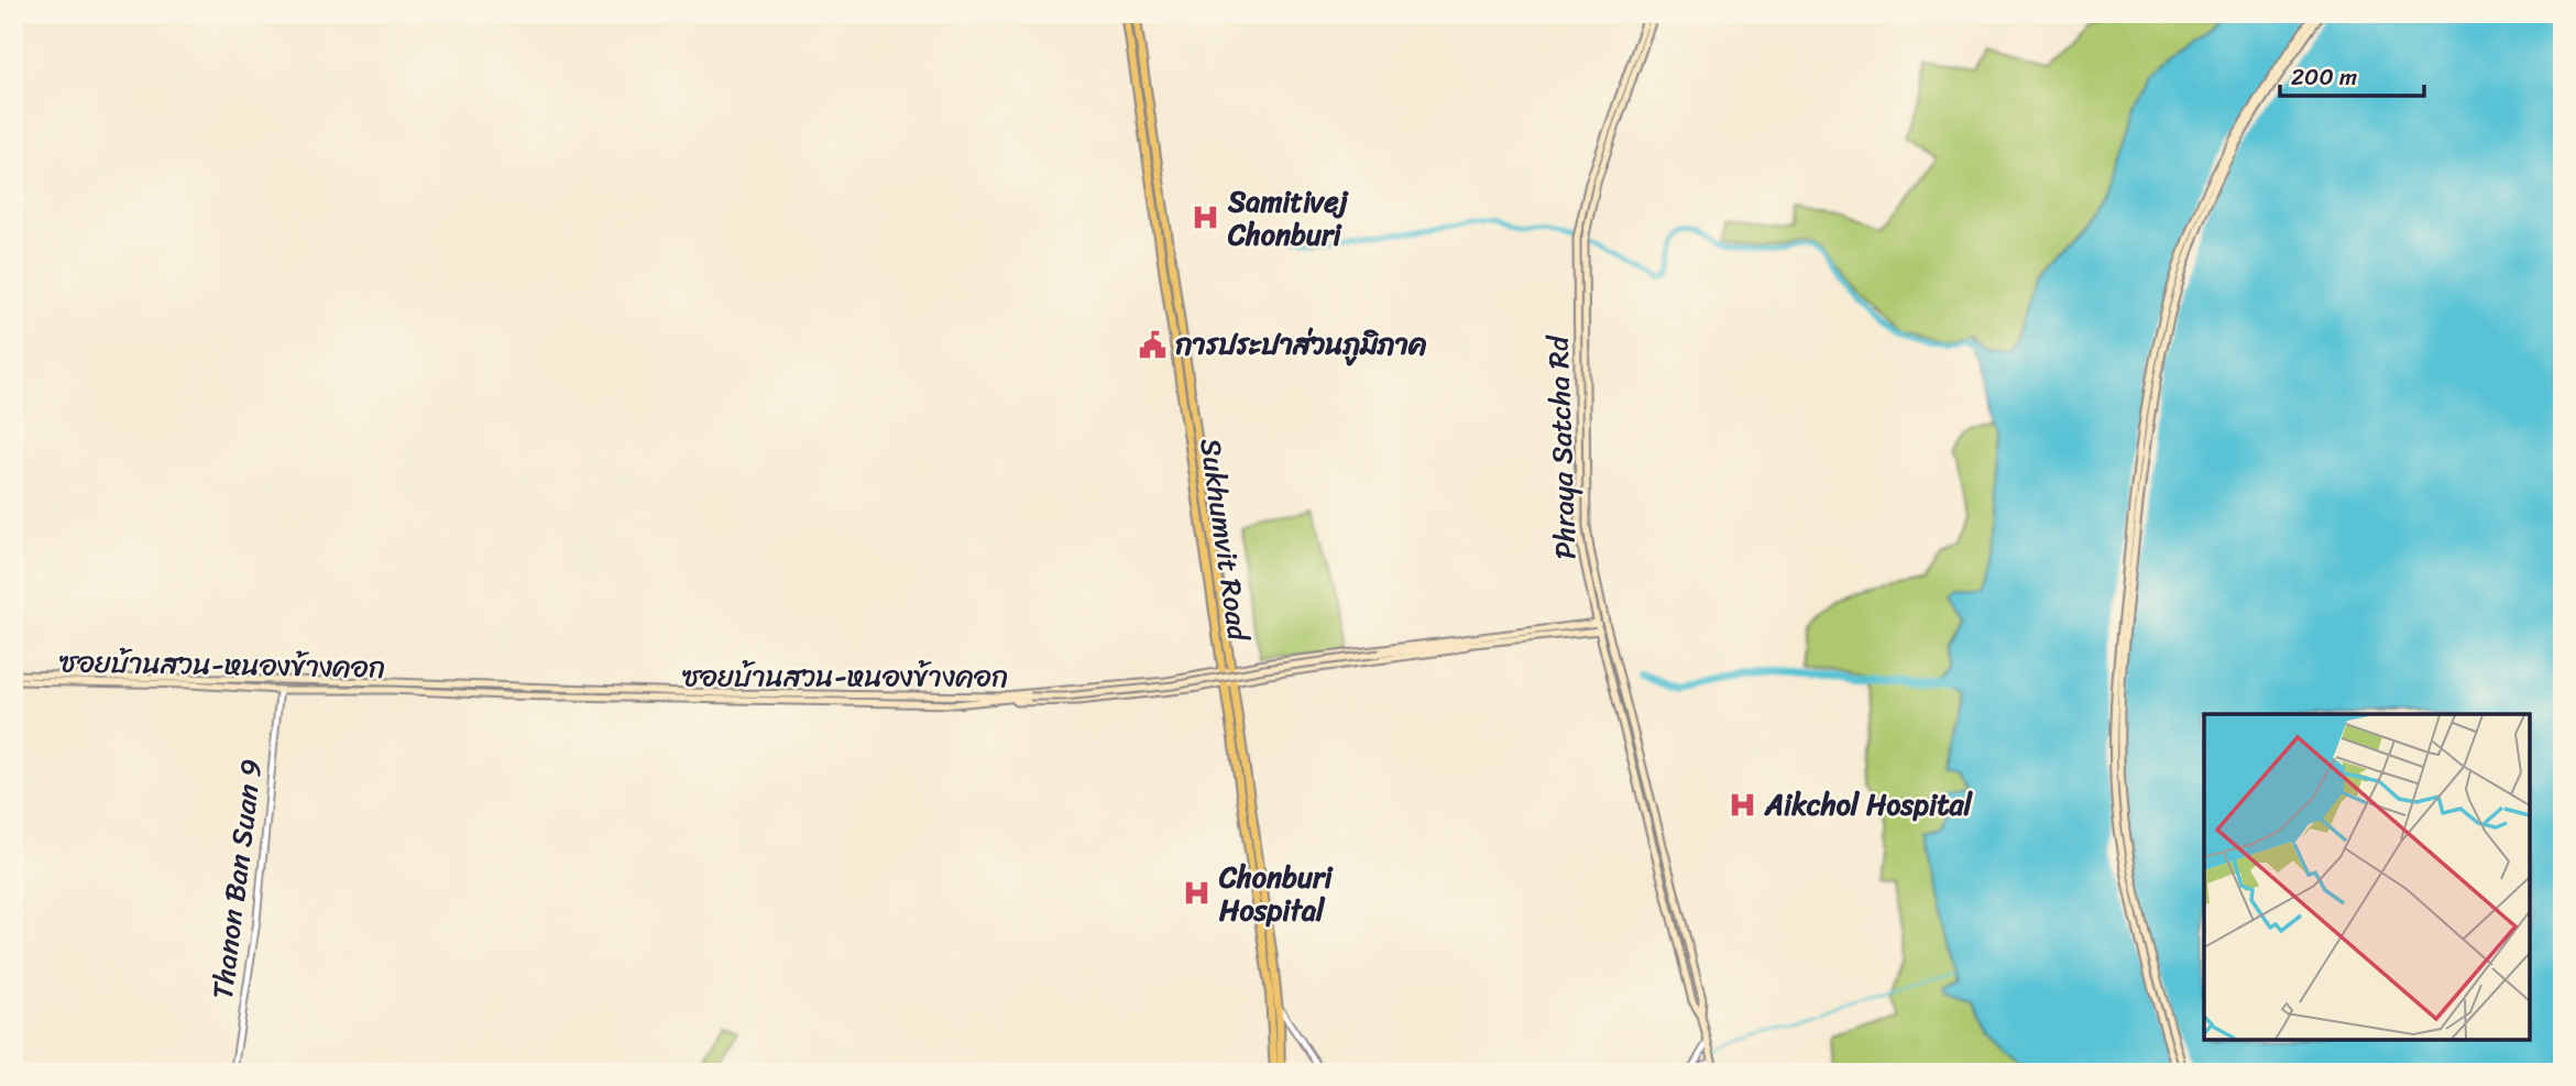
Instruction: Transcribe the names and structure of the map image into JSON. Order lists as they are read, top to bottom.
{
  "streets": {
    "main road": ["Phraya Satcha Rd", "Sukhumvit Road", "ซอยบ้านสวน-หนองข้างคอก"],
    "street": ["Thanon Ban Suan 9"]
  },
  "crossings": [
    ["ซอยบ้านสวน-หนองข้างคอก", "Thanon Ban Suan 9"]
  ],
  "places": {
    "hospital": ["Samitivej Chonburi", "Aikchol Hospital", "Chonburi Hospital"],
    "public building": ["การประปาส่วนภูมิภาค"]
  },
  "scale_bar": "200 m"
}
